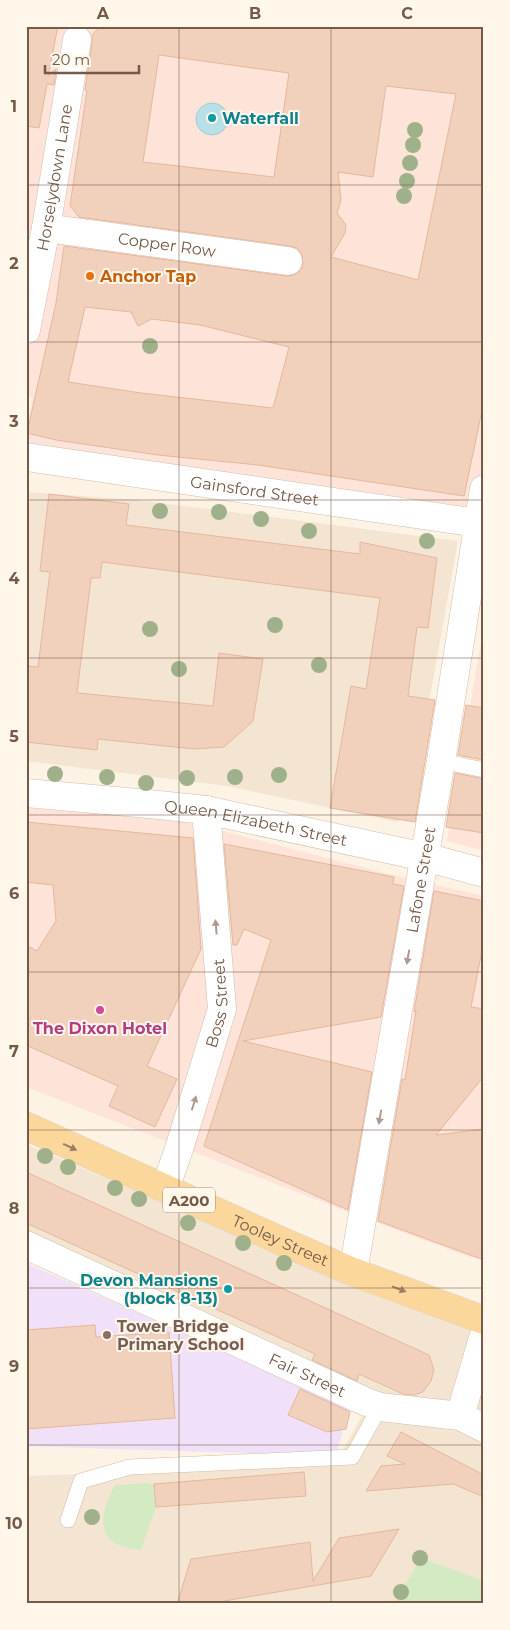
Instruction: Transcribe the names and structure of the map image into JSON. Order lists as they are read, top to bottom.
{
  "streets": {
    "main road": ["A200", "Tooley Street"],
    "street": [
      "Horselydown Lane",
      "Copper Row",
      "Gainsford Street",
      "Queen Elizabeth Street",
      "Lafone Street",
      "Boss Street",
      "Fair Street"
    ]
  },
  "crossings": [
    ["Horselydown Lane", "Copper Row"],
    ["Gainsford Street", "Lafone Street"],
    ["Queen Elizabeth Street", "Lafone Street"],
    ["Queen Elizabeth Street", "Boss Street"],
    ["Lafone Street", "Tooley Street"],
    ["Boss Street", "Tooley Street"]
  ],
  "one_way": ["Lafone Street", "Boss Street", "Tooley Street"],
  "places": [
    "Waterfall",
    "Anchor Tap",
    "The Dixon Hotel",
    "Devon Mansions (block 8-13)",
    "Tower Bridge Primary School"
  ],
  "scale_bar": "20 m",
  "grid": {
    "columns": ["A", "B", "C"],
    "rows": [
      "1",
      "2",
      "3",
      "4",
      "5",
      "6",
      "7",
      "8",
      "9",
      "10"
    ]
  }
}
